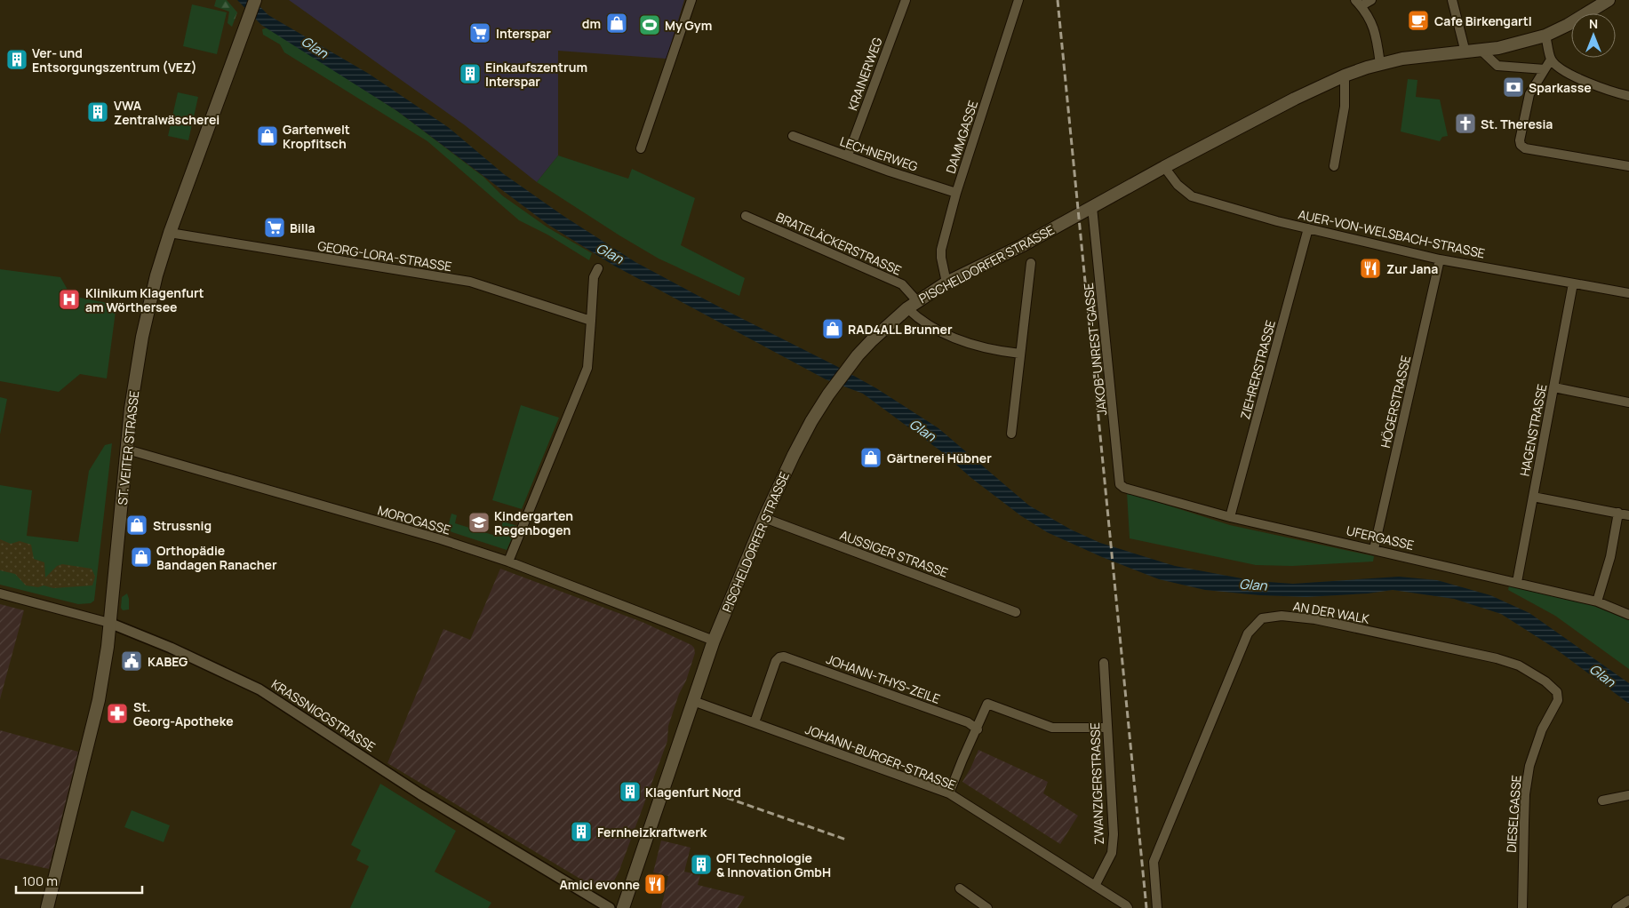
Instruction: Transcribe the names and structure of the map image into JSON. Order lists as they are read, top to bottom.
{
  "streets": {
    "main road": ["PISCHELDORFER STRASSE", "ST. VEITER STRASSE"],
    "street": [
      "KRAINERWEG",
      "DAMMGASSE",
      "LECHNERWEG",
      "AUER-VON-WELSBACH-STRASSE",
      "BRATELÄCKERSTRASSE",
      "GEORG-LORA-STRASSE",
      "JAKOB-UNREST-GASSE",
      "ZIEHRERSTRASSE",
      "HÖGERSTRASSE",
      "HAGENSTRASSE",
      "MOROGASSE",
      "UFERGASSE",
      "AUSSIGER STRASSE",
      "AN DER WALK",
      "JOHANN-THYS-ZEILE",
      "KRASSNIGGSTRASSE",
      "JOHANN-BURGER-STRASSE",
      "ZWANZIGERSTRASSE",
      "DIESELGASSE"
    ]
  },
  "crossings": [
    ["KRAINERWEG", "LECHNERWEG"],
    ["DAMMGASSE", "LECHNERWEG"],
    ["DAMMGASSE", "PISCHELDORFER STRASSE"],
    ["AUER-VON-WELSBACH-STRASSE", "PISCHELDORFER STRASSE"],
    ["AUER-VON-WELSBACH-STRASSE", "ZIEHRERSTRASSE"],
    ["AUER-VON-WELSBACH-STRASSE", "HÖGERSTRASSE"],
    ["AUER-VON-WELSBACH-STRASSE", "HAGENSTRASSE"],
    ["BRATELÄCKERSTRASSE", "PISCHELDORFER STRASSE"],
    ["GEORG-LORA-STRASSE", "ST. VEITER STRASSE"],
    ["PISCHELDORFER STRASSE", "JAKOB-UNREST-GASSE"],
    ["PISCHELDORFER STRASSE", "MOROGASSE"],
    ["PISCHELDORFER STRASSE", "AUSSIGER STRASSE"],
    ["PISCHELDORFER STRASSE", "JOHANN-BURGER-STRASSE"],
    ["JAKOB-UNREST-GASSE", "UFERGASSE"],
    ["ZIEHRERSTRASSE", "UFERGASSE"],
    ["HÖGERSTRASSE", "UFERGASSE"],
    ["HAGENSTRASSE", "UFERGASSE"],
    ["ST. VEITER STRASSE", "MOROGASSE"],
    ["ST. VEITER STRASSE", "KRASSNIGGSTRASSE"],
    ["AN DER WALK", "DIESELGASSE"],
    ["JOHANN-THYS-ZEILE", "JOHANN-BURGER-STRASSE"],
    ["JOHANN-BURGER-STRASSE", "ZWANZIGERSTRASSE"]
  ],
  "water": ["Glan"],
  "places": {
    "cafe": ["Cafe Birkengartl"],
    "shop": [
      "dm",
      "Gartenwelt Kropfitsch",
      "RAD4ALL Brunner",
      "Gärtnerei Hübner",
      "Strussnig",
      "Orthopädie Bandagen Ranacher"
    ],
    "sports": ["My Gym"],
    "supermarket": ["Interspar", "Billa"],
    "building": [
      "Ver- und Entsorgungszentrum (VEZ)",
      "Einkaufszentrum Interspar",
      "VWA Zentralwäscherei",
      "Klagenfurt Nord",
      "Fernheizkraftwerk",
      "OFI Technologie & Innovation GmbH"
    ],
    "bank": ["Sparkasse"],
    "church": ["St. Theresia"],
    "restaurant": ["Zur Jana", "Amici evonne"],
    "hospital": ["Klinikum Klagenfurt am Wörthersee"],
    "school or university": ["Kindergarten Regenbogen"],
    "public building": ["KABEG"],
    "pharmacy": ["St. Georg-Apotheke"]
  },
  "scale_bar": "100 m",
  "north": "top"
}
